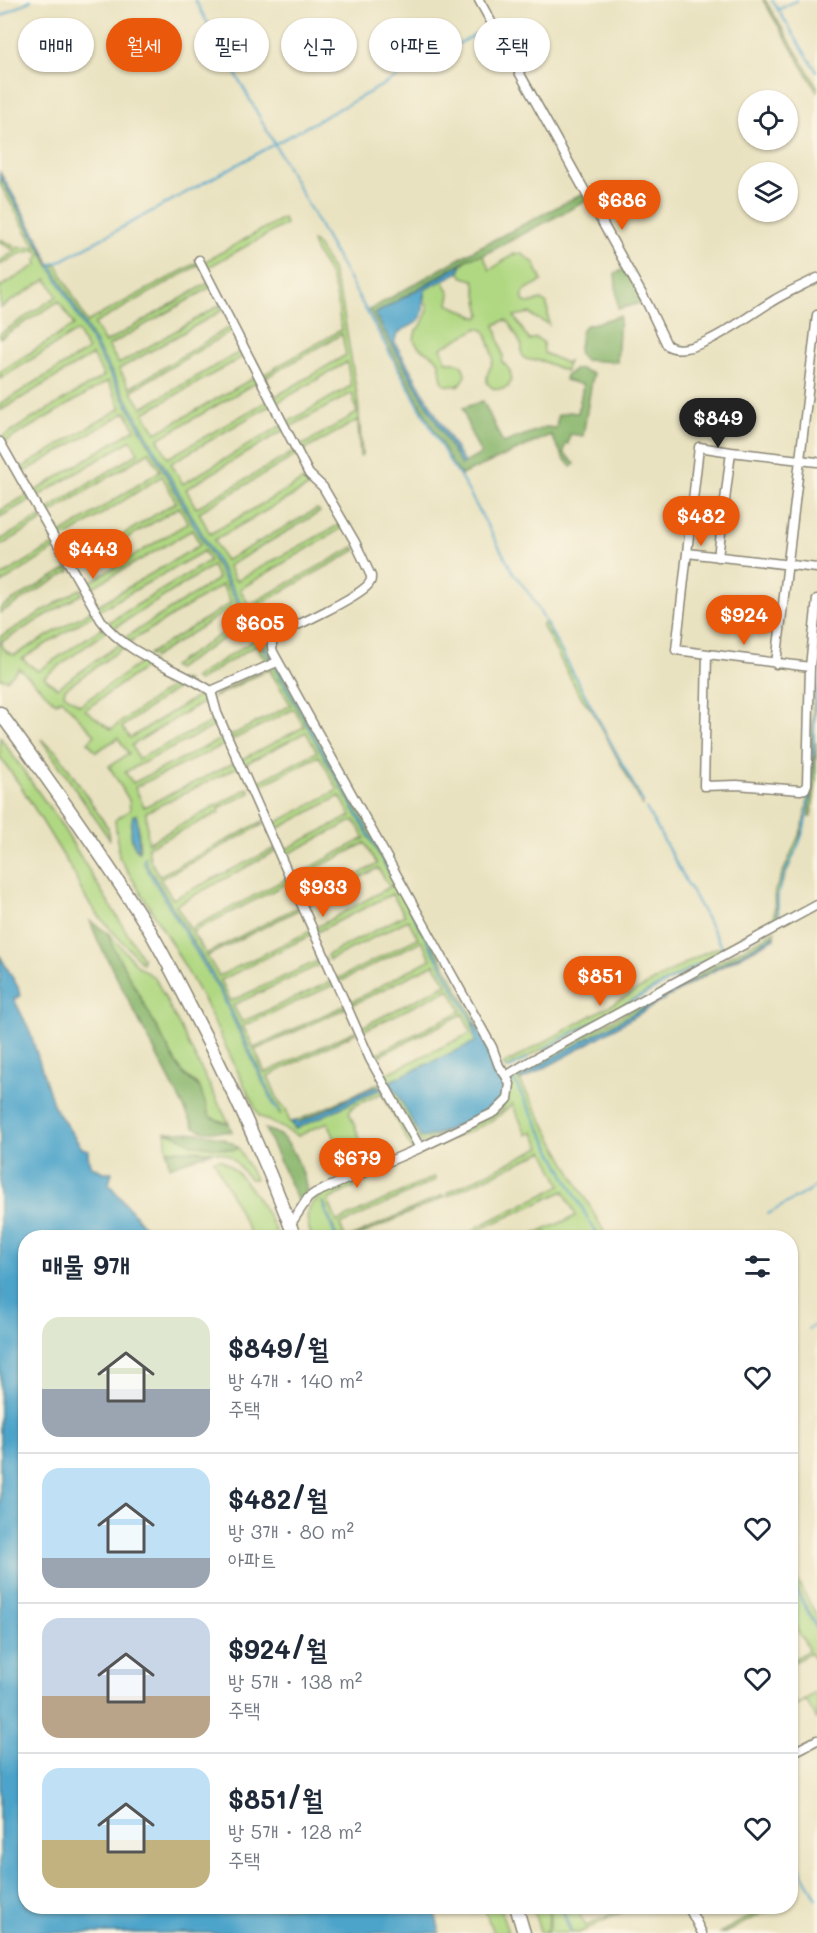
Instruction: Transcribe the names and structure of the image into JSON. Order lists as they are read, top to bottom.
{
  "page": {
    "chip": [
      "매매",
      "월세",
      "필터",
      "신규",
      "아파트",
      "주택"
    ],
    "price": [
      "$686",
      "$849",
      "$482",
      "$443",
      "$924",
      "$605",
      "$933",
      "$851",
      "$679"
    ],
    "heading": "매물 9개",
    "list": [
      {
        "name": "$849/월",
        "note": "방 4개 · 140 m² · 주택"
      },
      {
        "name": "$482/월",
        "note": "방 3개 · 80 m² · 아파트"
      },
      {
        "name": "$924/월",
        "note": "방 5개 · 138 m² · 주택"
      },
      {
        "name": "$851/월",
        "note": "방 5개 · 128 m² · 주택"
      }
    ]
  }
}
